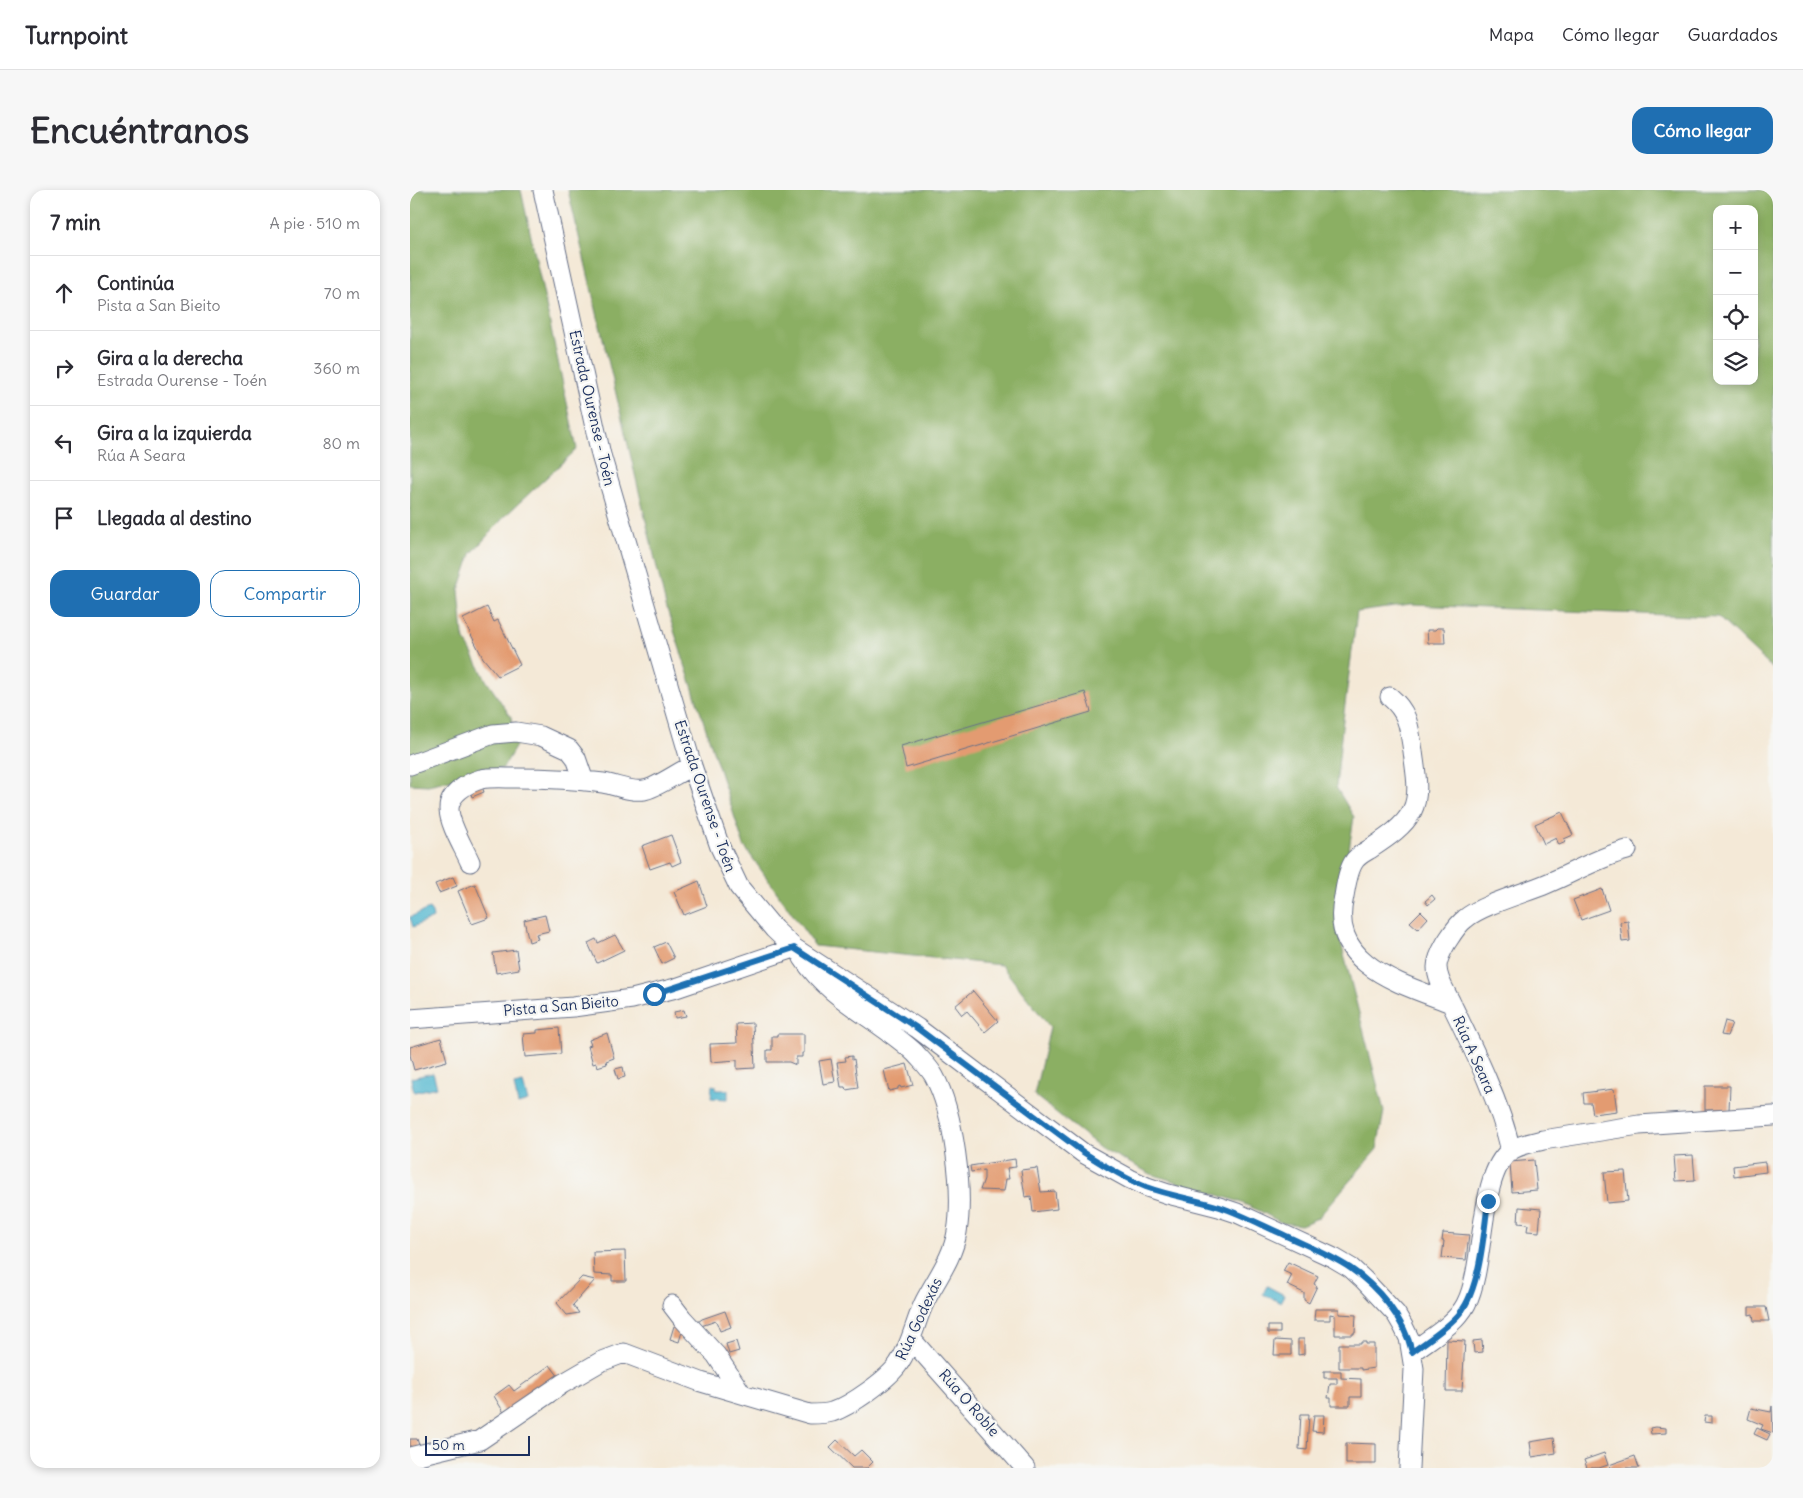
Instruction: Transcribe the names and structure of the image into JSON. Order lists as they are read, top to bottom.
{
  "streets": {
    "street": [
      "Estrada Ourense - Toén",
      "Pista a San Bieito",
      "Rúa A Seara",
      "Rúa Godexás",
      "Rúa O Roble"
    ]
  },
  "crossings": [
    ["Estrada Ourense - Toén", "Pista a San Bieito"],
    ["Estrada Ourense - Toén", "Rúa Godexás"],
    ["Pista a San Bieito", "Rúa Godexás"],
    ["Rúa Godexás", "Rúa O Roble"]
  ],
  "scale_bar": "50 m",
  "page": {
    "header": "Turnpoint",
    "nav": ["Mapa", "Cómo llegar", "Guardados"],
    "buttons": [
      "Cómo llegar",
      ["Guardar", "Compartir"]
    ],
    "title": "Encuéntranos",
    "heading": ["7 min", "A pie · 510 m"],
    "map_buttons": ["+", "−"],
    "list": [
      ["Continúa", "Pista a San Bieito", "70 m"],
      ["Gira a la derecha", "Estrada Ourense - Toén", "360 m"],
      ["Gira a la izquierda", "Rúa A Seara", "80 m"],
      "Llegada al destino"
    ],
    "scale": "50 m"
  }
}
